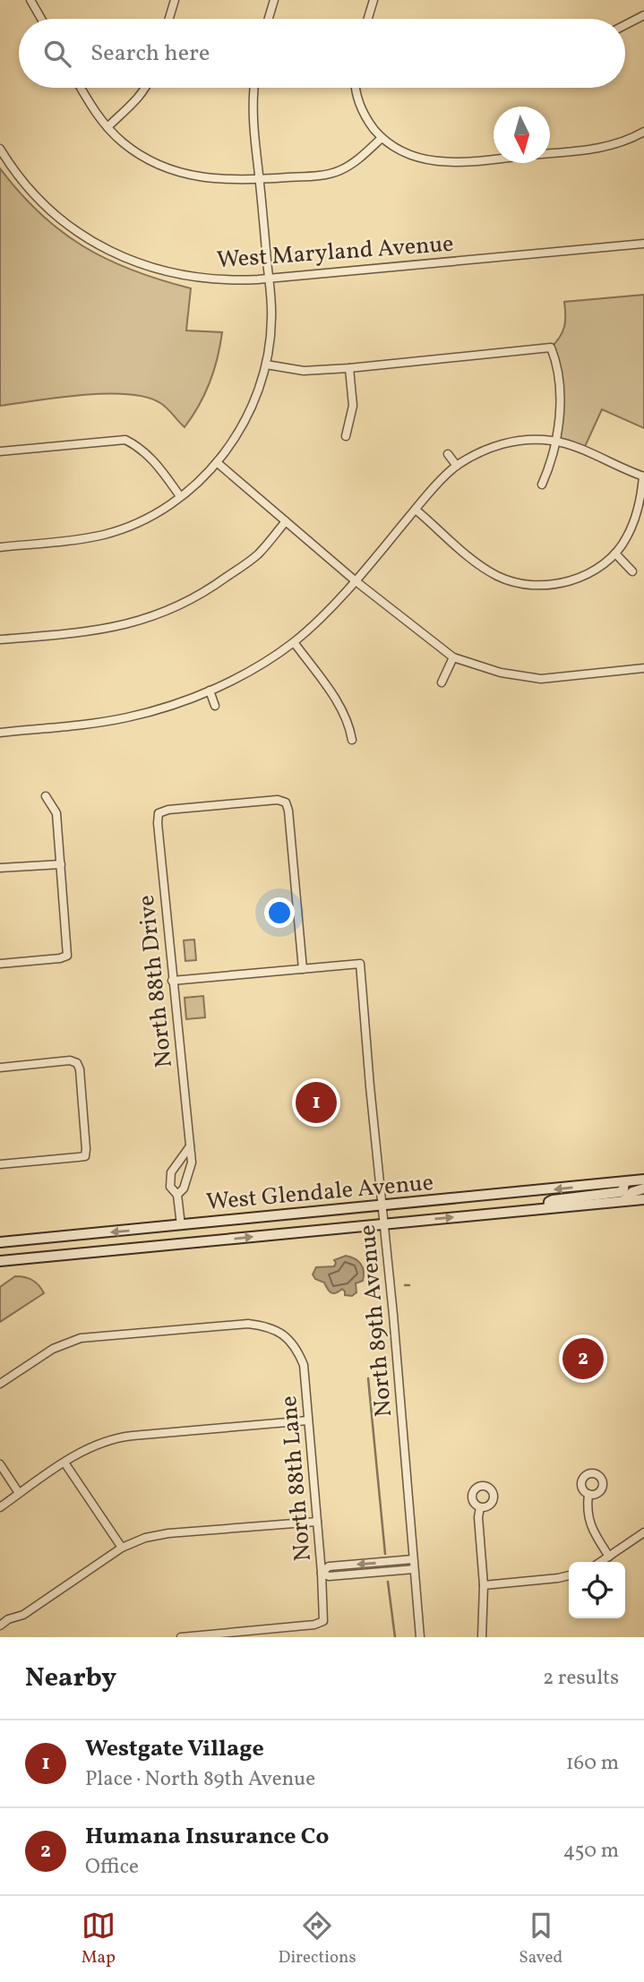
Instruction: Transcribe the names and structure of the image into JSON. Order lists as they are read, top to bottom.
{
  "streets": {
    "main road": ["West Glendale Avenue"],
    "street": [
      "West Maryland Avenue",
      "North 88th Drive",
      "North 89th Avenue",
      "North 88th Lane"
    ]
  },
  "crossings": [
    ["North 88th Drive", "North 89th Avenue"],
    ["West Glendale Avenue", "North 89th Avenue"]
  ],
  "north": "bottom",
  "page": {
    "search": "Search here",
    "pins": ["1", "2"],
    "heading": ["Nearby", "2 results"],
    "list": [
      {
        "mark": "1",
        "name": "Westgate Village",
        "note": "Place · North 89th Avenue",
        "value": "160 m"
      },
      {
        "mark": "2",
        "name": "Humana Insurance Co",
        "note": "Office",
        "value": "450 m"
      }
    ],
    "nav": ["Map", "Directions", "Saved"]
  }
}
